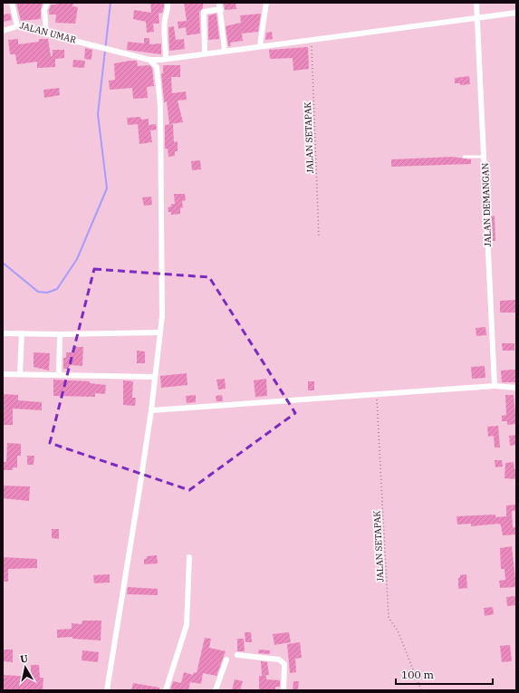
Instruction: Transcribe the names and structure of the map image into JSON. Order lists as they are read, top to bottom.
{
  "streets": {
    "street": ["JALAN UMAR", "JALAN DEMANGAN"],
    "path": ["JALAN SETAPAK"]
  },
  "scale_bar": "100 m",
  "north": "top"
}
